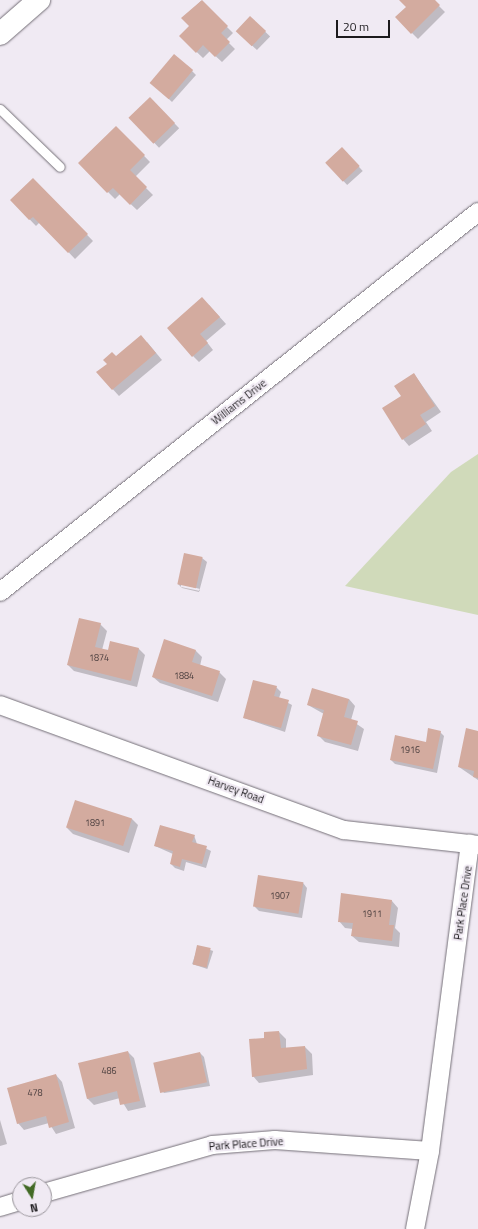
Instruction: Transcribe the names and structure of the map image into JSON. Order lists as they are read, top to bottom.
{
  "streets": {
    "street": ["Williams Drive", "Harvey Road", "Park Place Drive"]
  },
  "crossings": [
    ["Harvey Road", "Park Place Drive"]
  ],
  "house_numbers": [
    "1874",
    "1884",
    "1916",
    "1891",
    "1907",
    "1911",
    "486",
    "478"
  ],
  "scale_bar": "20 m",
  "north": "bottom"
}
